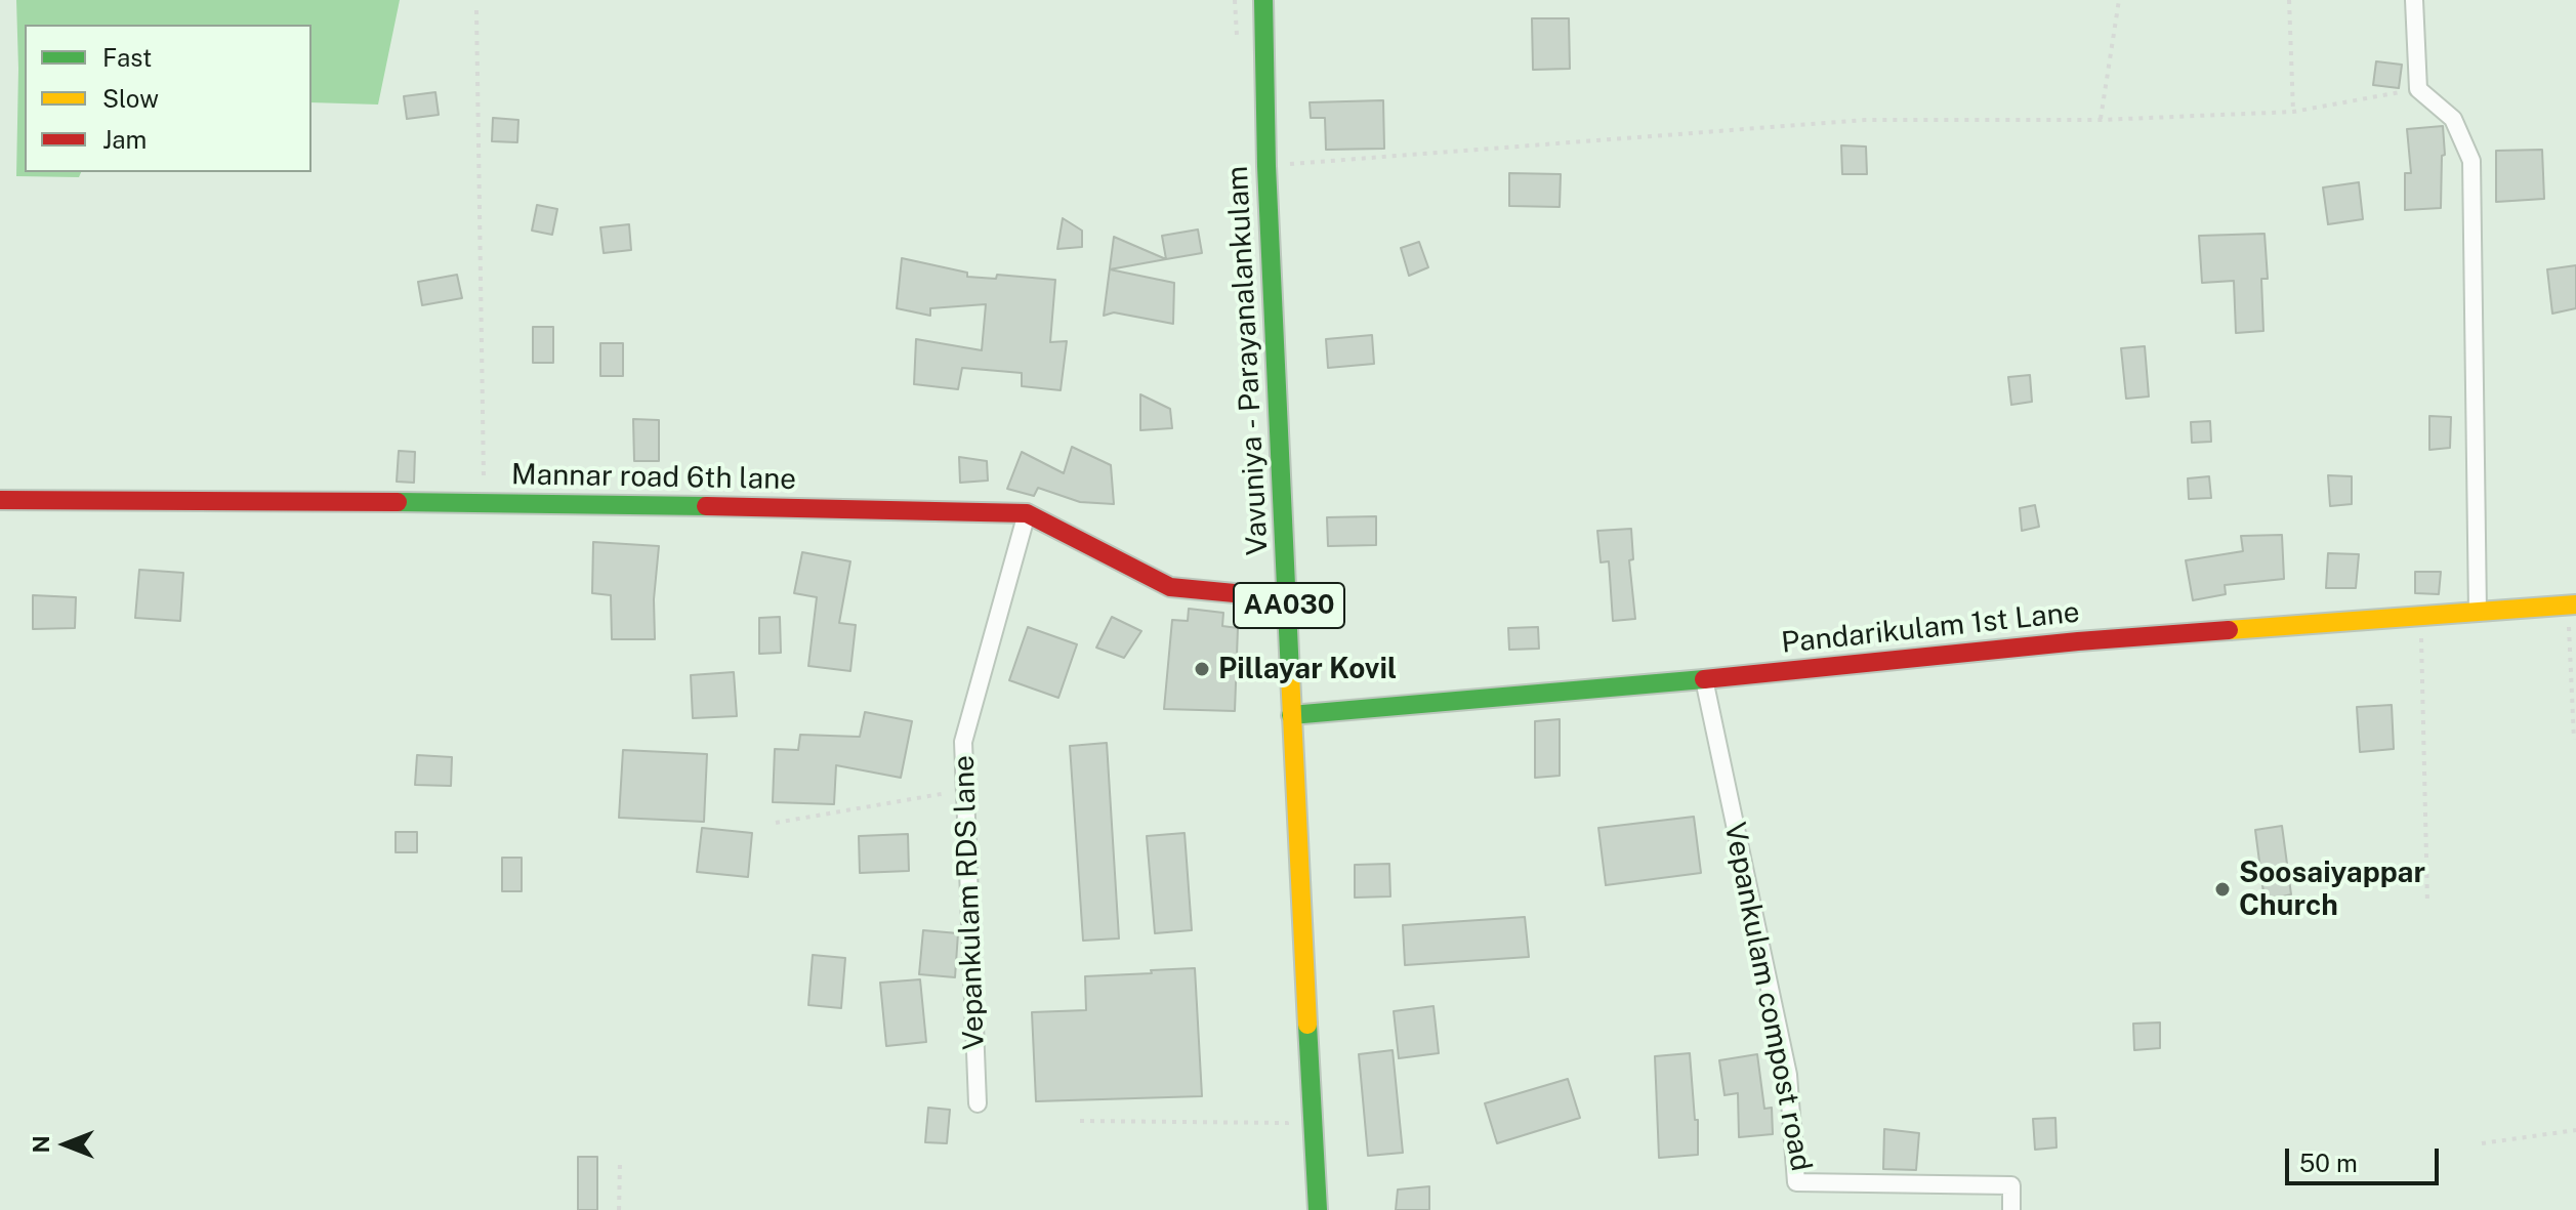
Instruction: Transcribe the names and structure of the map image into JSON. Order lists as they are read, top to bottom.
{
  "streets": {
    "main road": [
      "Vavuniya - Parayanalankulam",
      "Mannar road 6th lane",
      "AA030",
      "Pandarikulam 1st Lane"
    ],
    "street": ["Vepankulam RDS lane", "Vepankulam compost road"]
  },
  "crossings": [
    ["Vavuniya - Parayanalankulam", "Mannar road 6th lane"],
    ["Vavuniya - Parayanalankulam", "Pandarikulam 1st Lane"],
    ["Mannar road 6th lane", "Vepankulam RDS lane"],
    ["Pandarikulam 1st Lane", "Vepankulam compost road"]
  ],
  "places": ["Pillayar Kovil", "Soosaiyappar Church"],
  "legend": ["Fast", "Slow", "Jam"],
  "scale_bar": "50 m",
  "north": "left"
}
